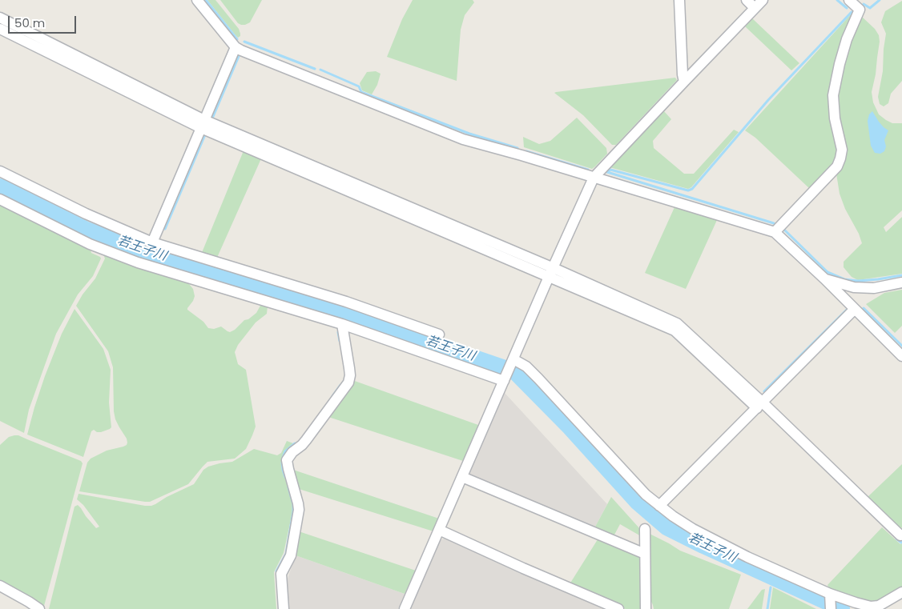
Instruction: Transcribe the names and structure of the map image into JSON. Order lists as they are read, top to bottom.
{
  "water": ["若王子川"],
  "scale_bar": "50 m"
}
